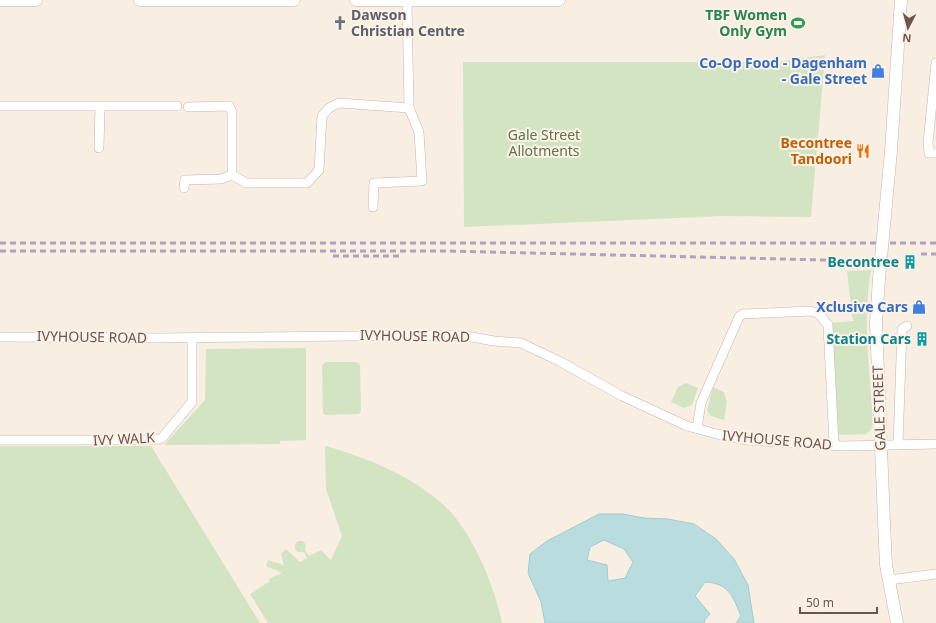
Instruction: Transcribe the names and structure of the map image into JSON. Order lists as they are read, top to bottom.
{
  "streets": {
    "street": ["IVYHOUSE ROAD", "GALE STREET", "IVY WALK"]
  },
  "crossings": [
    ["IVYHOUSE ROAD", "GALE STREET"],
    ["IVYHOUSE ROAD", "IVY WALK"]
  ],
  "parks": ["Gale Street Allotments"],
  "places": {
    "church": ["Dawson Christian Centre"],
    "sports": ["TBF Women Only Gym"],
    "shop": ["Co-Op Food - Dagenham - Gale Street", "Xclusive Cars"],
    "restaurant": ["Becontree Tandoori"],
    "building": ["Becontree", "Station Cars"]
  },
  "scale_bar": "50 m",
  "north": "bottom"
}
